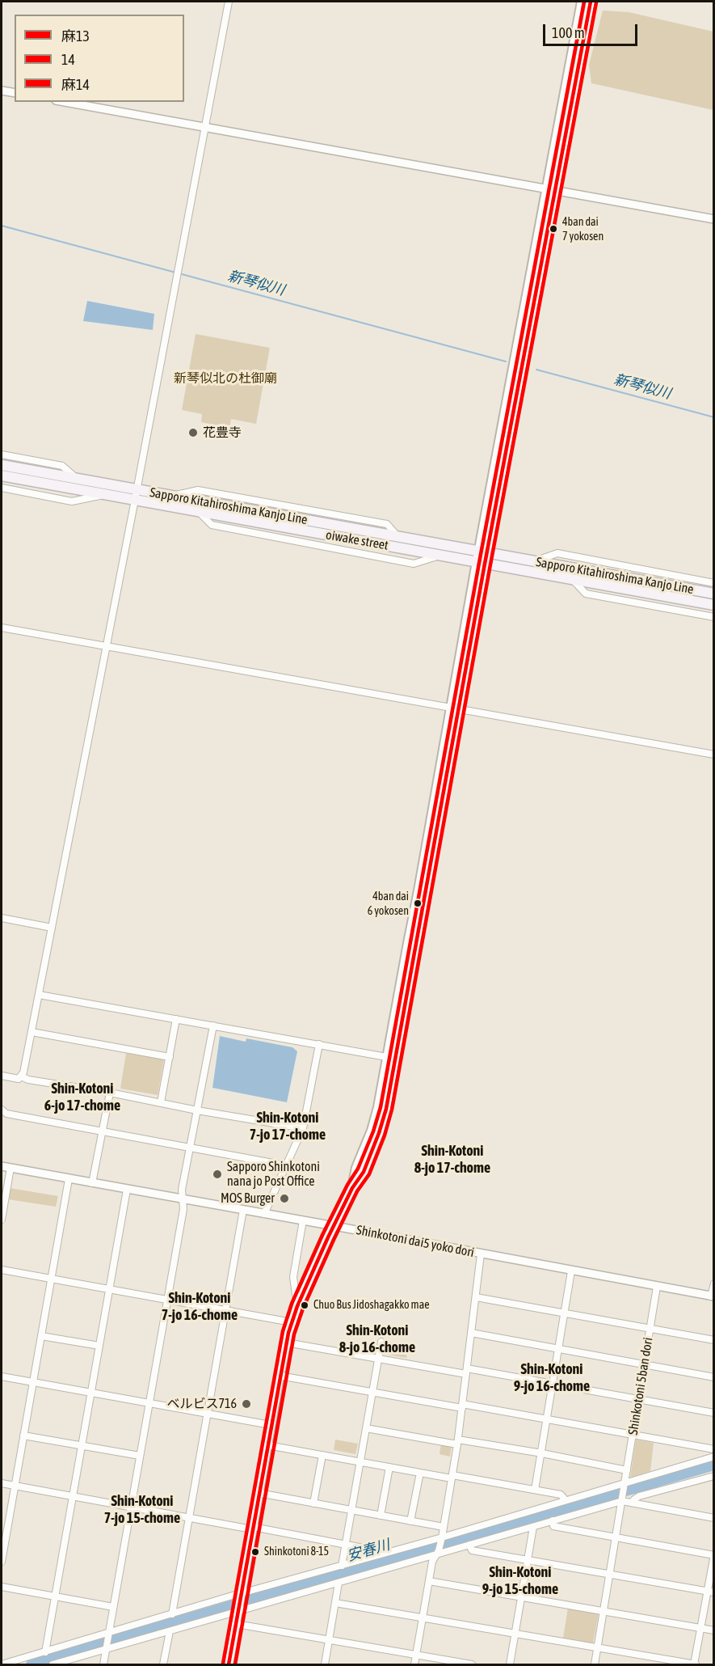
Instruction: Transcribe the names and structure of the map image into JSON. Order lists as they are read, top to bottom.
{
  "streets": {
    "main road": ["Sapporo Kitahiroshima Kanjo Line", "oiwake street"],
    "street": ["Shinkotoni dai5 yoko dori", "Shinkotoni 5ban dori"]
  },
  "crossings": [
    ["Sapporo Kitahiroshima Kanjo Line", "oiwake street"],
    ["Shinkotoni dai5 yoko dori", "Shinkotoni 5ban dori"]
  ],
  "districts": [
    "Shin-Kotoni 6-jo 17-chome",
    "Shin-Kotoni 7-jo 17-chome",
    "Shin-Kotoni 8-jo 17-chome",
    "Shin-Kotoni 7-jo 16-chome",
    "Shin-Kotoni 8-jo 16-chome",
    "Shin-Kotoni 9-jo 16-chome",
    "Shin-Kotoni 7-jo 15-chome",
    "Shin-Kotoni 9-jo 15-chome"
  ],
  "water": ["新琴似川", "安春川"],
  "parks": ["新琴似北の杜御廟"],
  "places": [
    "4ban dai 7 yokosen",
    "花豊寺",
    "4ban dai 6 yokosen",
    "Sapporo Shinkotoni nana jo Post Office",
    "MOS Burger",
    "Chuo Bus Jidoshagakko mae",
    "ベルビス716",
    "Shinkotoni 8-15"
  ],
  "lines": ["transit line 麻13", "transit line 麻14", "transit line 14"],
  "legend": ["麻13", "14", "麻14"],
  "scale_bar": "100 m"
}
